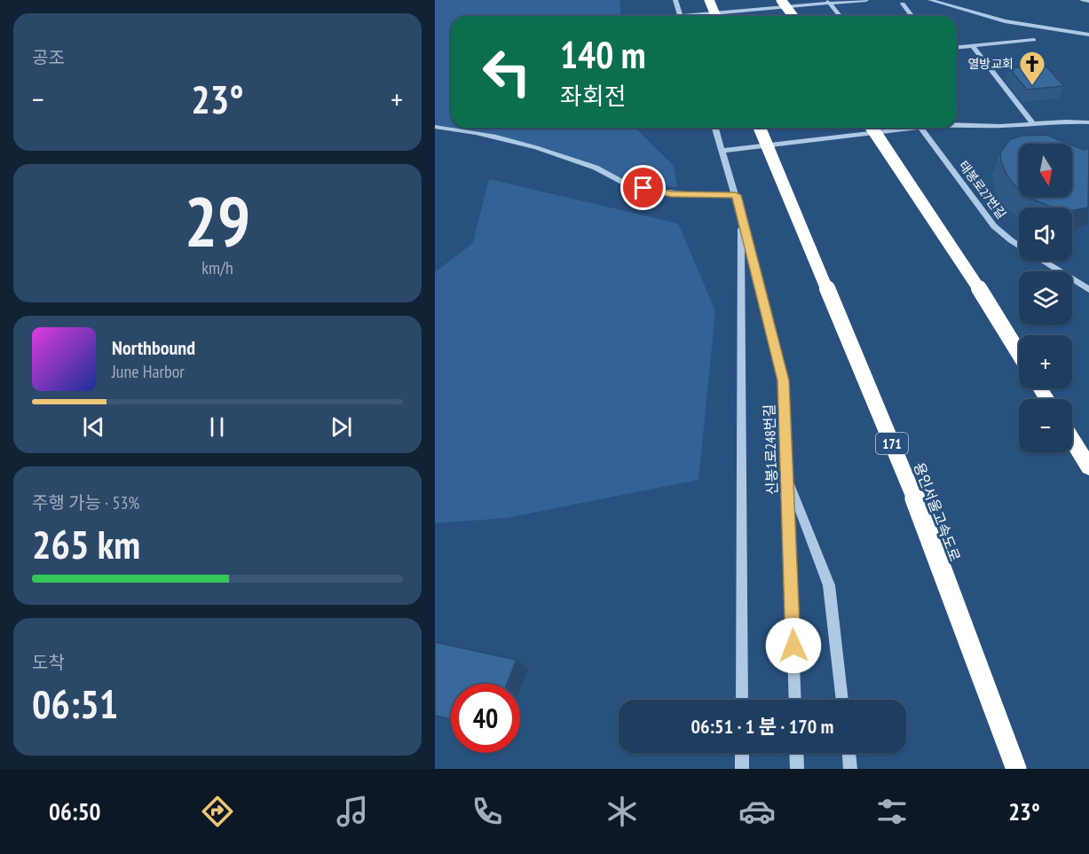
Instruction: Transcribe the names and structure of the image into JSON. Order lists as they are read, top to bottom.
{
  "streets": {
    "highway": ["171", "용인서울고속도로"],
    "street": ["태봉로27번길", "신봉1로248번길"]
  },
  "places": {
    "church": ["열방교회"]
  },
  "north": "bottom",
  "page": {
    "tile": [
      "공조",
      ["29", "km/h"],
      ["주행 가능 · 53%", "265 km"],
      ["도착", "06:51"]
    ],
    "turn": ["140 m", "좌회전"],
    "heat": ["−", "23°", "+"],
    "map_buttons": ["+", "−"],
    "song": ["Northbound", "June Harbor"],
    "limit": "40",
    "trip": "06:51 · 1 분 · 170 m",
    "tabs": ["06:50", "23°"]
  }
}
